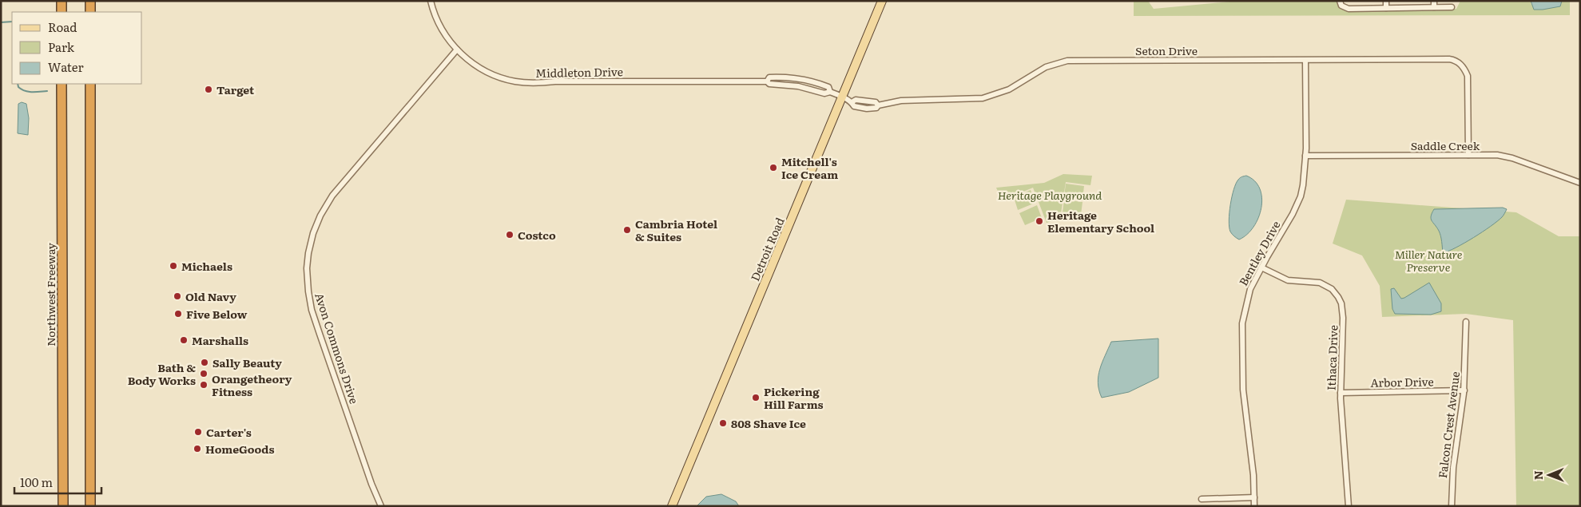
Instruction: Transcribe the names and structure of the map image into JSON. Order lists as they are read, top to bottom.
{
  "streets": {
    "highway": ["Northwest Freeway"],
    "main road": ["Detroit Road"],
    "street": [
      "Seton Drive",
      "Middleton Drive",
      "Saddle Creek",
      "Bentley Drive",
      "Avon Commons Drive",
      "Ithaca Drive",
      "Arbor Drive",
      "Falcon Crest Avenue"
    ]
  },
  "crossings": [
    ["Seton Drive", "Middleton Drive"],
    ["Seton Drive", "Saddle Creek"],
    ["Seton Drive", "Detroit Road"],
    ["Seton Drive", "Bentley Drive"],
    ["Middleton Drive", "Detroit Road"],
    ["Middleton Drive", "Avon Commons Drive"],
    ["Saddle Creek", "Bentley Drive"],
    ["Bentley Drive", "Ithaca Drive"],
    ["Ithaca Drive", "Arbor Drive"],
    ["Arbor Drive", "Falcon Crest Avenue"]
  ],
  "parks": ["Heritage Playground", "Miller Nature Preserve"],
  "places": [
    "Target",
    "Mitchell's Ice Cream",
    "Heritage Elementary School",
    "Cambria Hotel & Suites",
    "Costco",
    "Michaels",
    "Old Navy",
    "Five Below",
    "Marshalls",
    "Sally Beauty",
    "Bath & Body Works",
    "Orangetheory Fitness",
    "Pickering Hill Farms",
    "808 Shave Ice",
    "Carter's",
    "HomeGoods"
  ],
  "legend": ["Road", "Park", "Water"],
  "scale_bar": "100 m",
  "north": "left"
}
